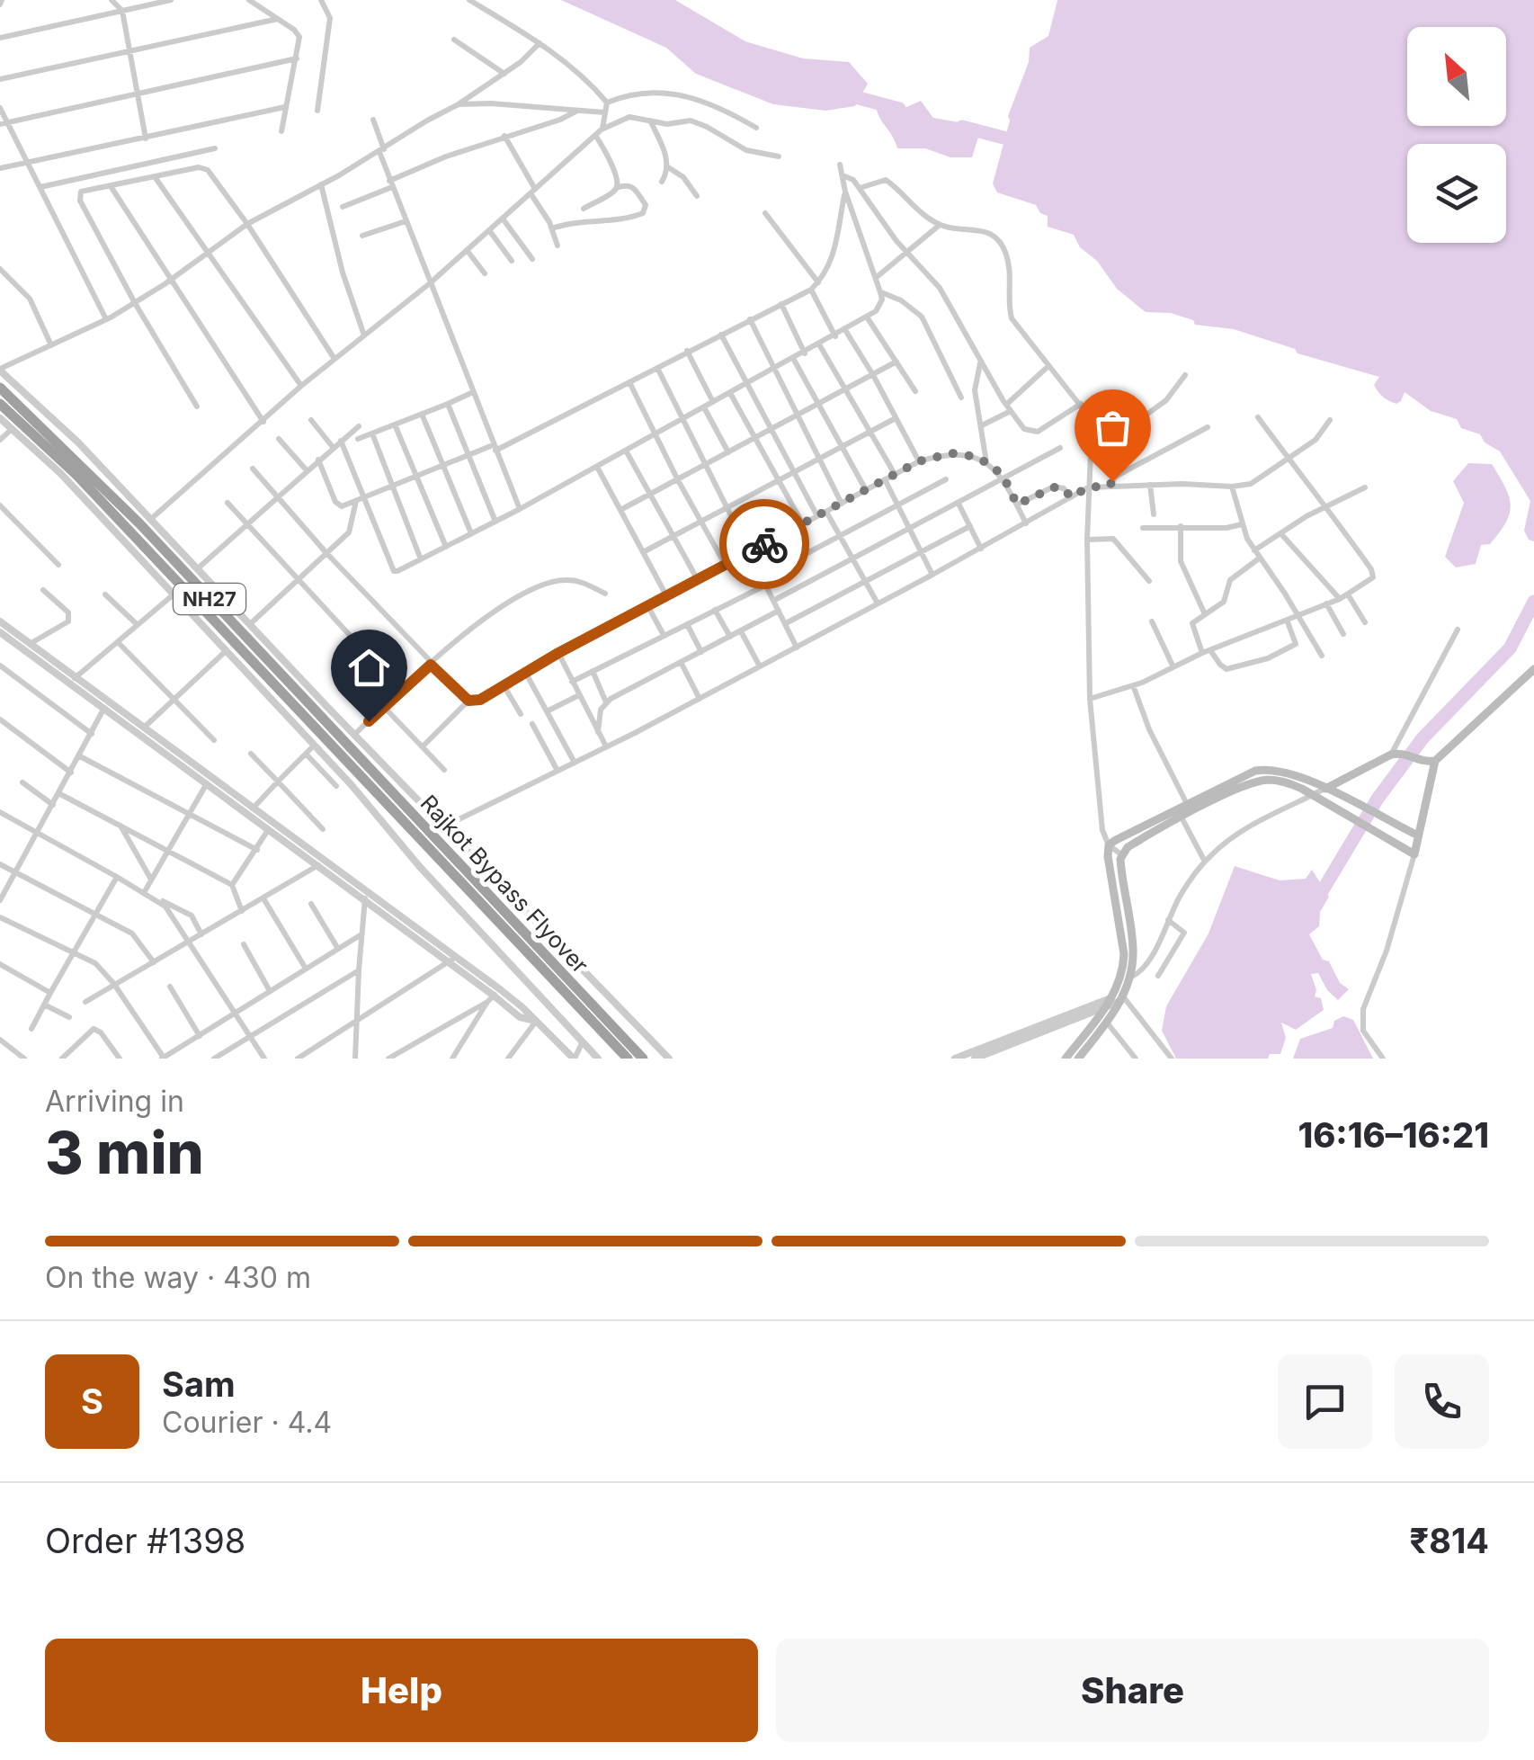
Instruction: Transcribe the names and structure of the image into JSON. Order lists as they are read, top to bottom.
{
  "streets": {
    "highway": ["NH27", "Rajkot Bypass Flyover"]
  },
  "north": "top left",
  "page": {
    "heading": ["3 min", "Arriving in", "16:16–16:21"],
    "panel": [
      "Sam",
      "Courier · 4.4",
      "Order #1398",
      "₹814"
    ],
    "bar": "On the way · 430 m",
    "round": "S",
    "buttons": ["Help", "Share"]
  }
}
